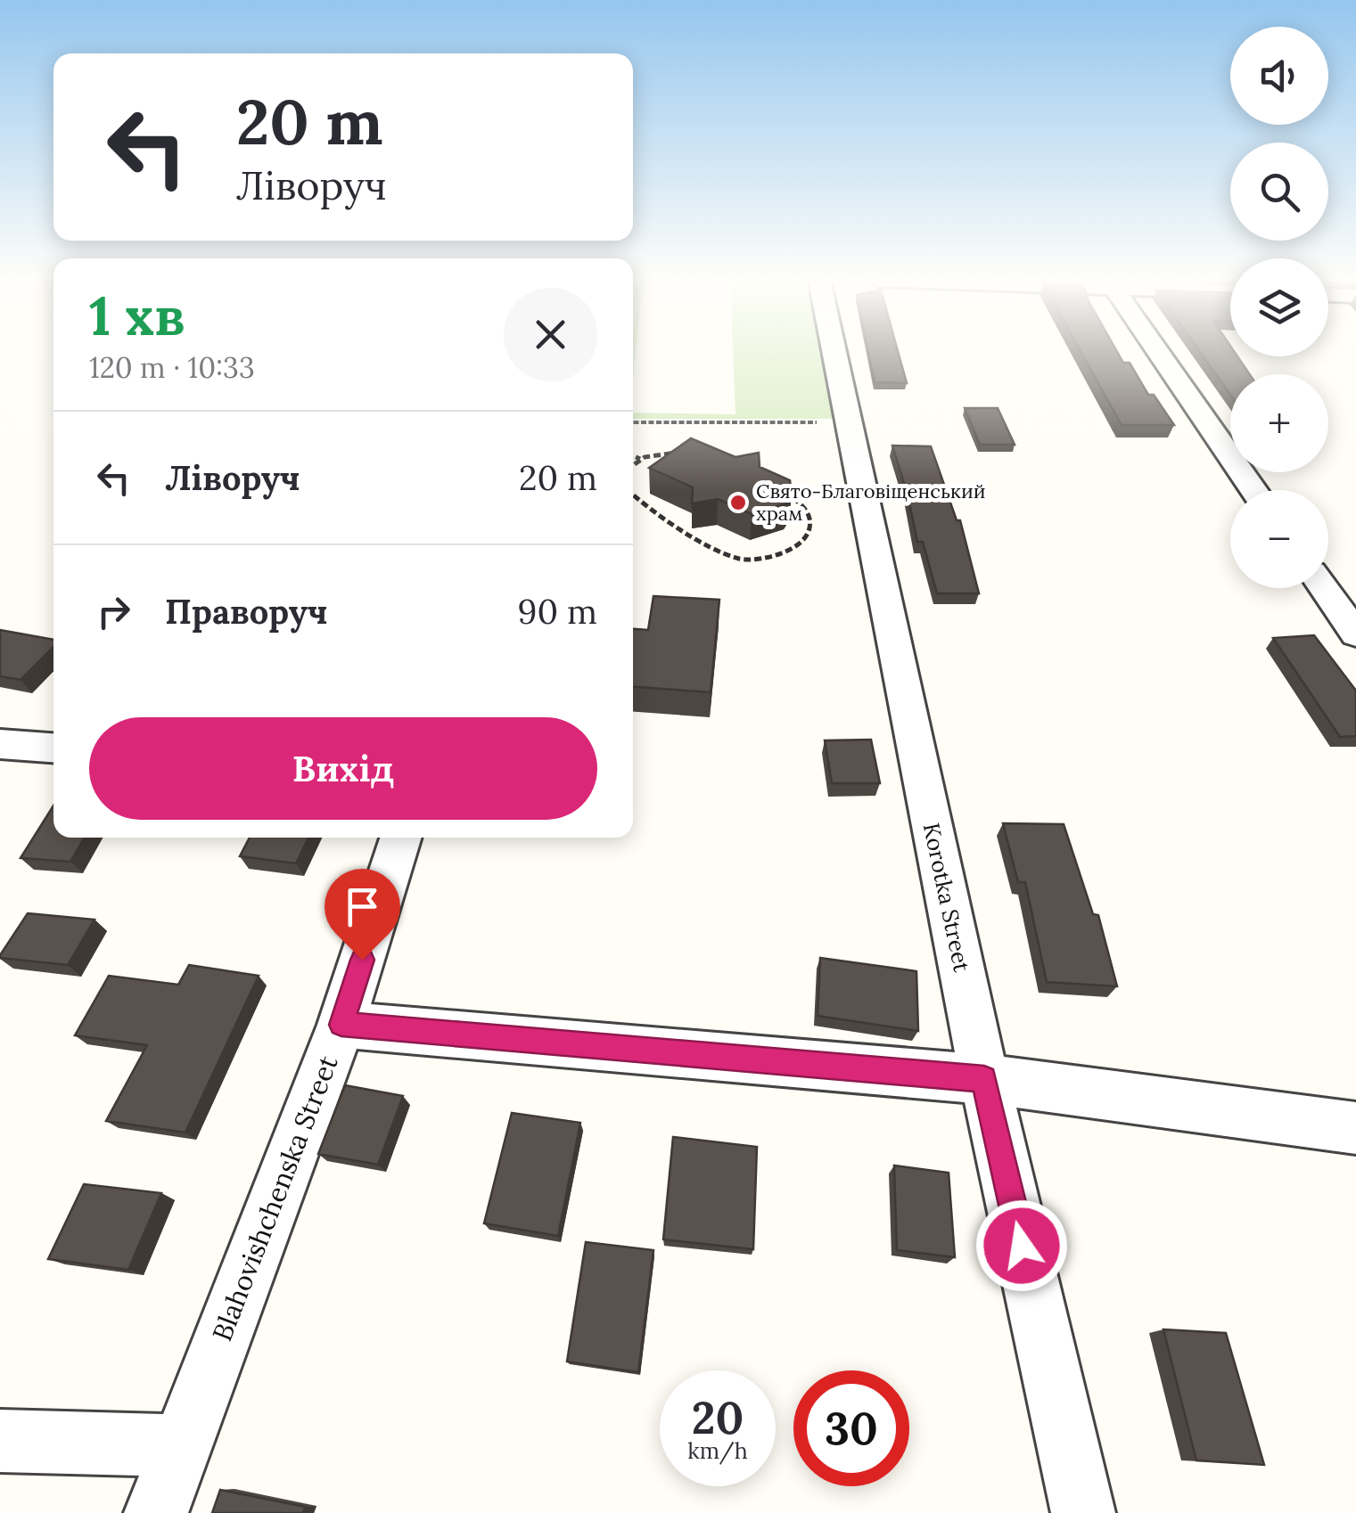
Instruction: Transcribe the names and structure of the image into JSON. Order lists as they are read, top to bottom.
{
  "streets": {
    "street": ["Korotka Street", "Blahovishchenska Street"]
  },
  "places": ["Свято-Благовіщенський храм"],
  "page": {
    "map_buttons": ["+", "−"],
    "turn": ["20 m", "Ліворуч"],
    "heading": ["1 хв", "120 m · 10:33"],
    "list": [
      {
        "name": "Ліворуч",
        "value": "20 m"
      },
      {
        "name": "Праворуч",
        "value": "90 m"
      }
    ],
    "buttons": "Вихід",
    "speed": "20 km/h",
    "limit": "30"
  }
}
